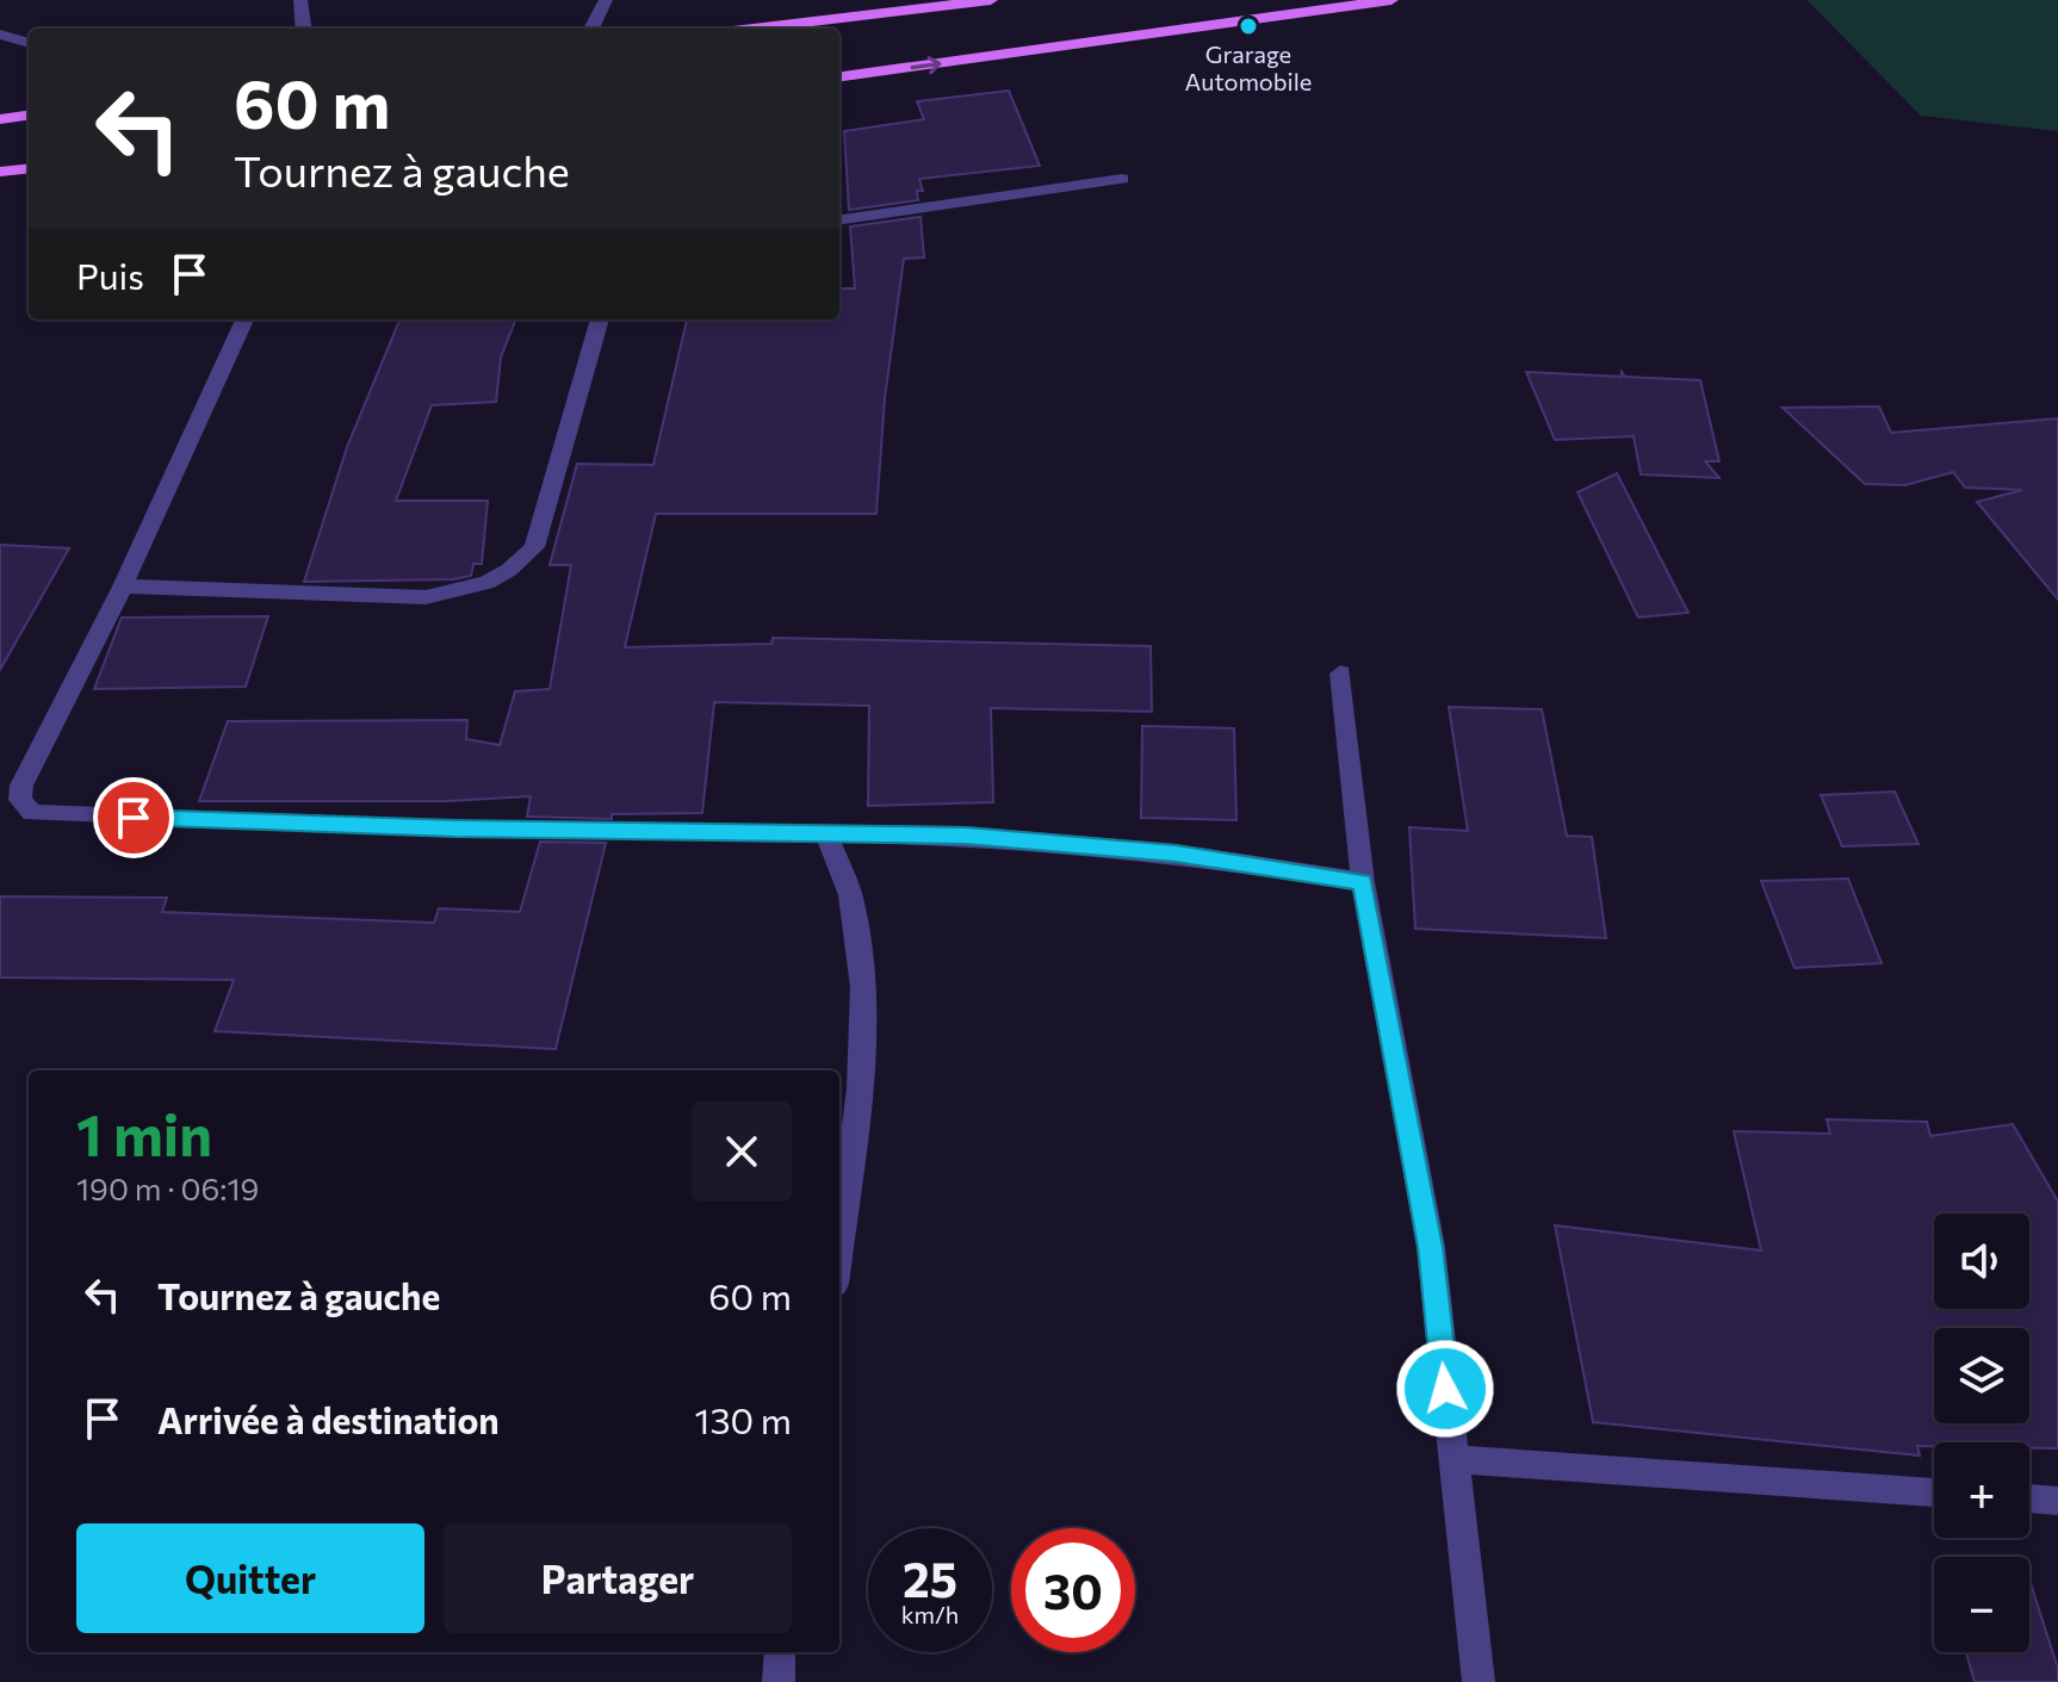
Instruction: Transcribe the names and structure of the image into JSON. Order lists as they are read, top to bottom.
{
  "places": ["Grarage Automobile"],
  "page": {
    "turn": ["60 m", "Tournez à gauche"],
    "then": "Puis",
    "heading": ["1 min", "190 m · 06:19"],
    "map_buttons": ["+", "−"],
    "list": [
      {
        "name": "Tournez à gauche",
        "value": "60 m"
      },
      {
        "name": "Arrivée à destination",
        "value": "130 m"
      }
    ],
    "buttons": ["Quitter", "Partager"],
    "speed": "25 km/h",
    "limit": "30"
  }
}
